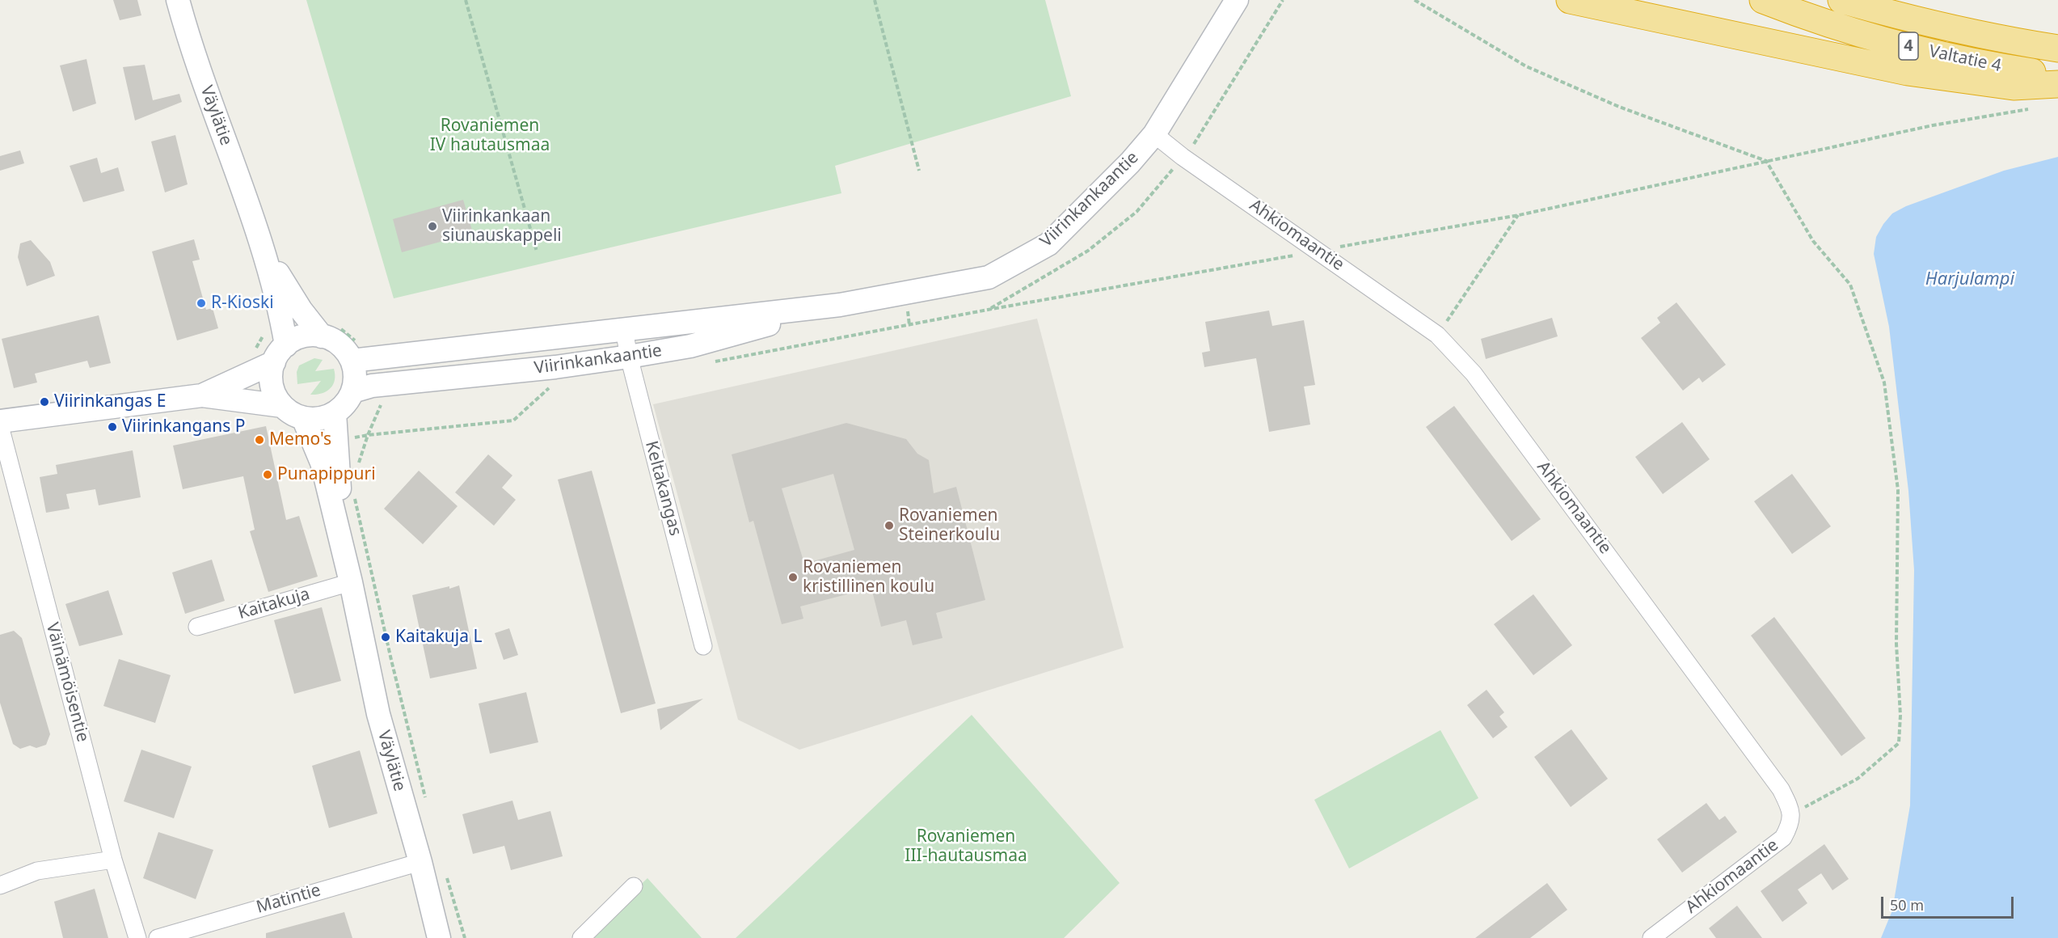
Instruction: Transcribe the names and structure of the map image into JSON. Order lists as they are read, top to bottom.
{
  "streets": {
    "highway": ["4", "Valtatie 4"],
    "street": [
      "Väylätie",
      "Viirinkankaantie",
      "Ahkiomaantie",
      "Keltakangas",
      "Kaitakuja",
      "Väinämöisentie",
      "Matintie"
    ]
  },
  "crossings": [
    ["Väylätie", "Viirinkankaantie"],
    ["Väylätie", "Kaitakuja"],
    ["Väylätie", "Matintie"],
    ["Viirinkankaantie", "Ahkiomaantie"],
    ["Viirinkankaantie", "Keltakangas"]
  ],
  "water": ["Harjulampi"],
  "parks": ["Rovaniemen IV hautausmaa", "Rovaniemen III-hautausmaa"],
  "places": [
    "Viirinkankaan siunauskappeli",
    "R-Kioski",
    "Viirinkangas E",
    "Viirinkangans P",
    "Memo's",
    "Punapippuri",
    "Rovaniemen Steinerkoulu",
    "Rovaniemen kristillinen koulu",
    "Kaitakuja L"
  ],
  "scale_bar": "50 m"
}
